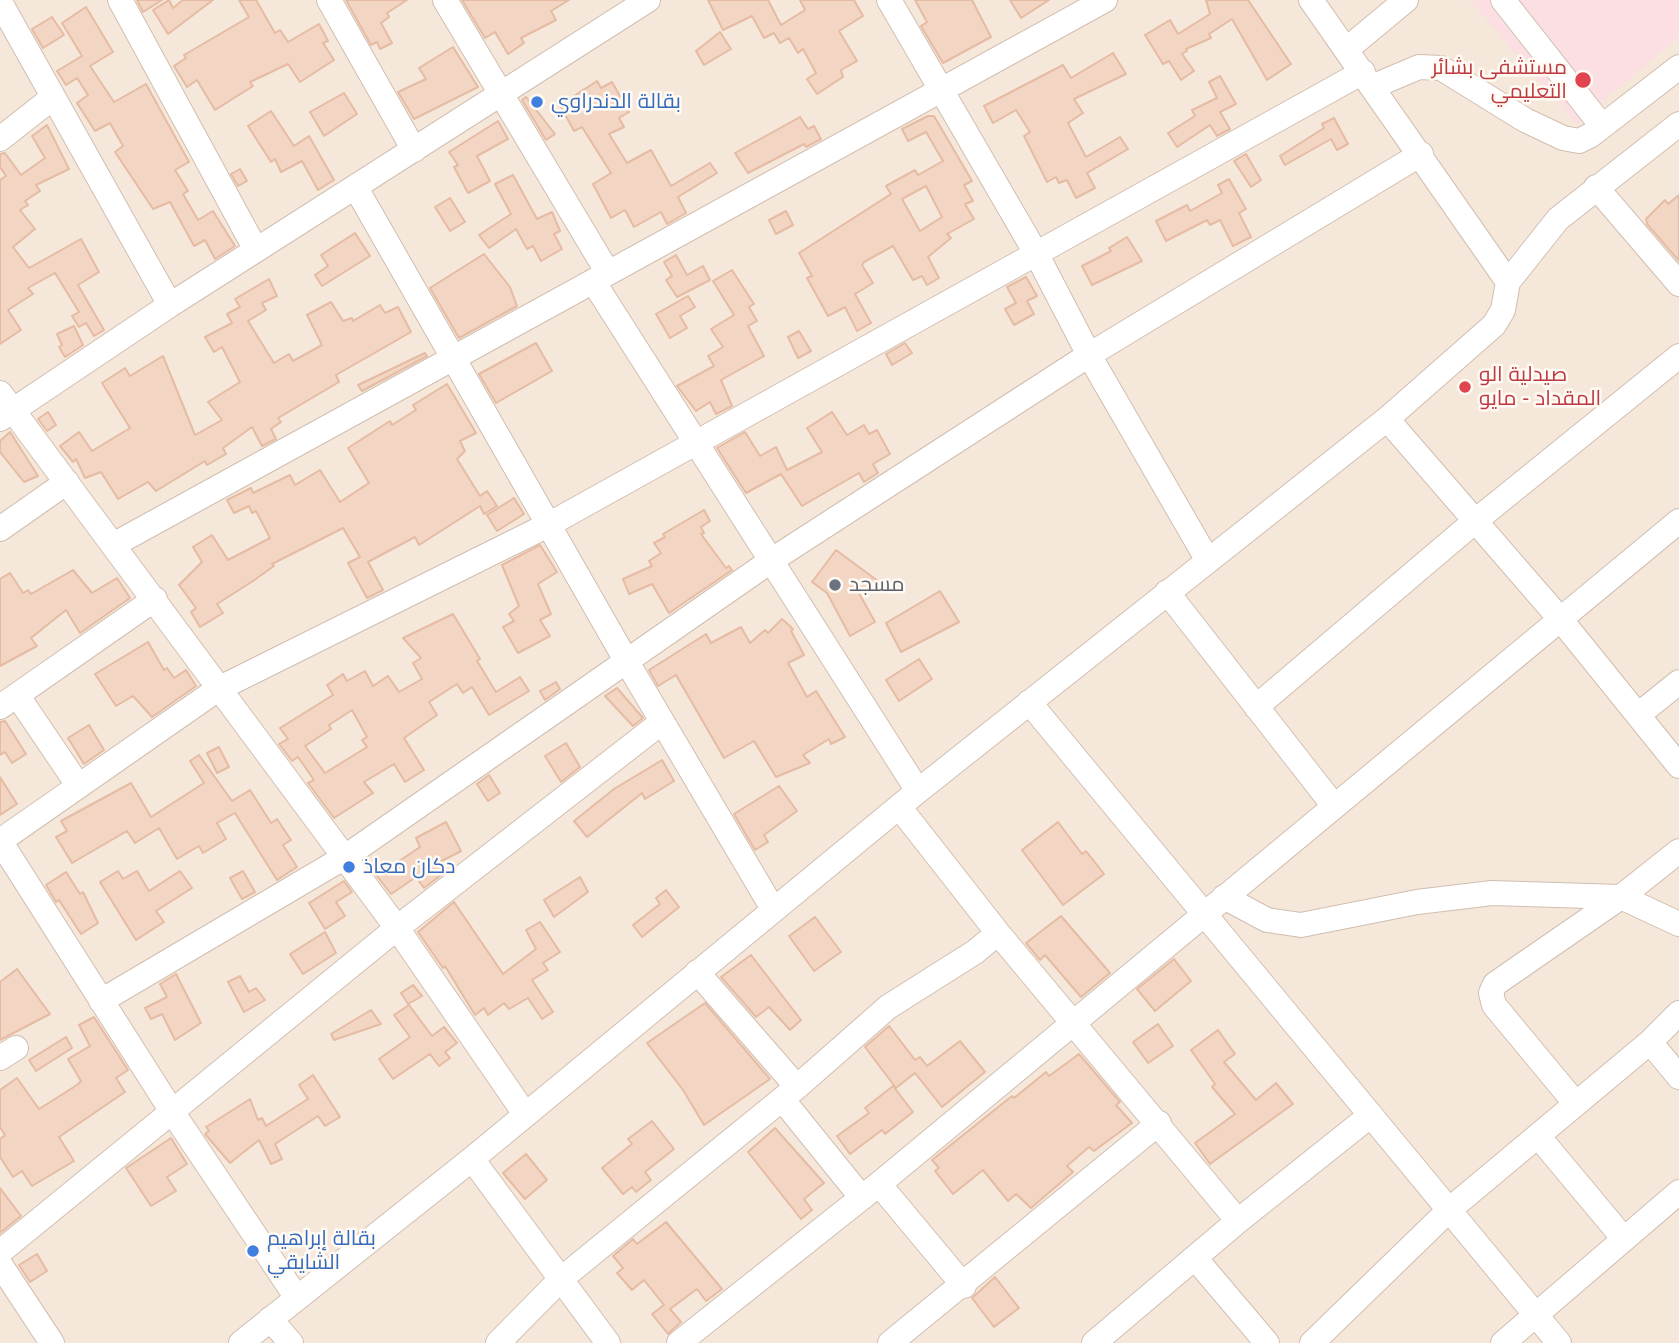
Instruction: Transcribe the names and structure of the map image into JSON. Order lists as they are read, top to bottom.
{
  "places": [
    "مستشفى بشائر التعليمي",
    "بقالة الدندراوي",
    "صيدلية الو المقداد - مايو",
    "مسجد",
    "دكان معاذ",
    "بقالة إبراهيم الشايقي"
  ]
}
